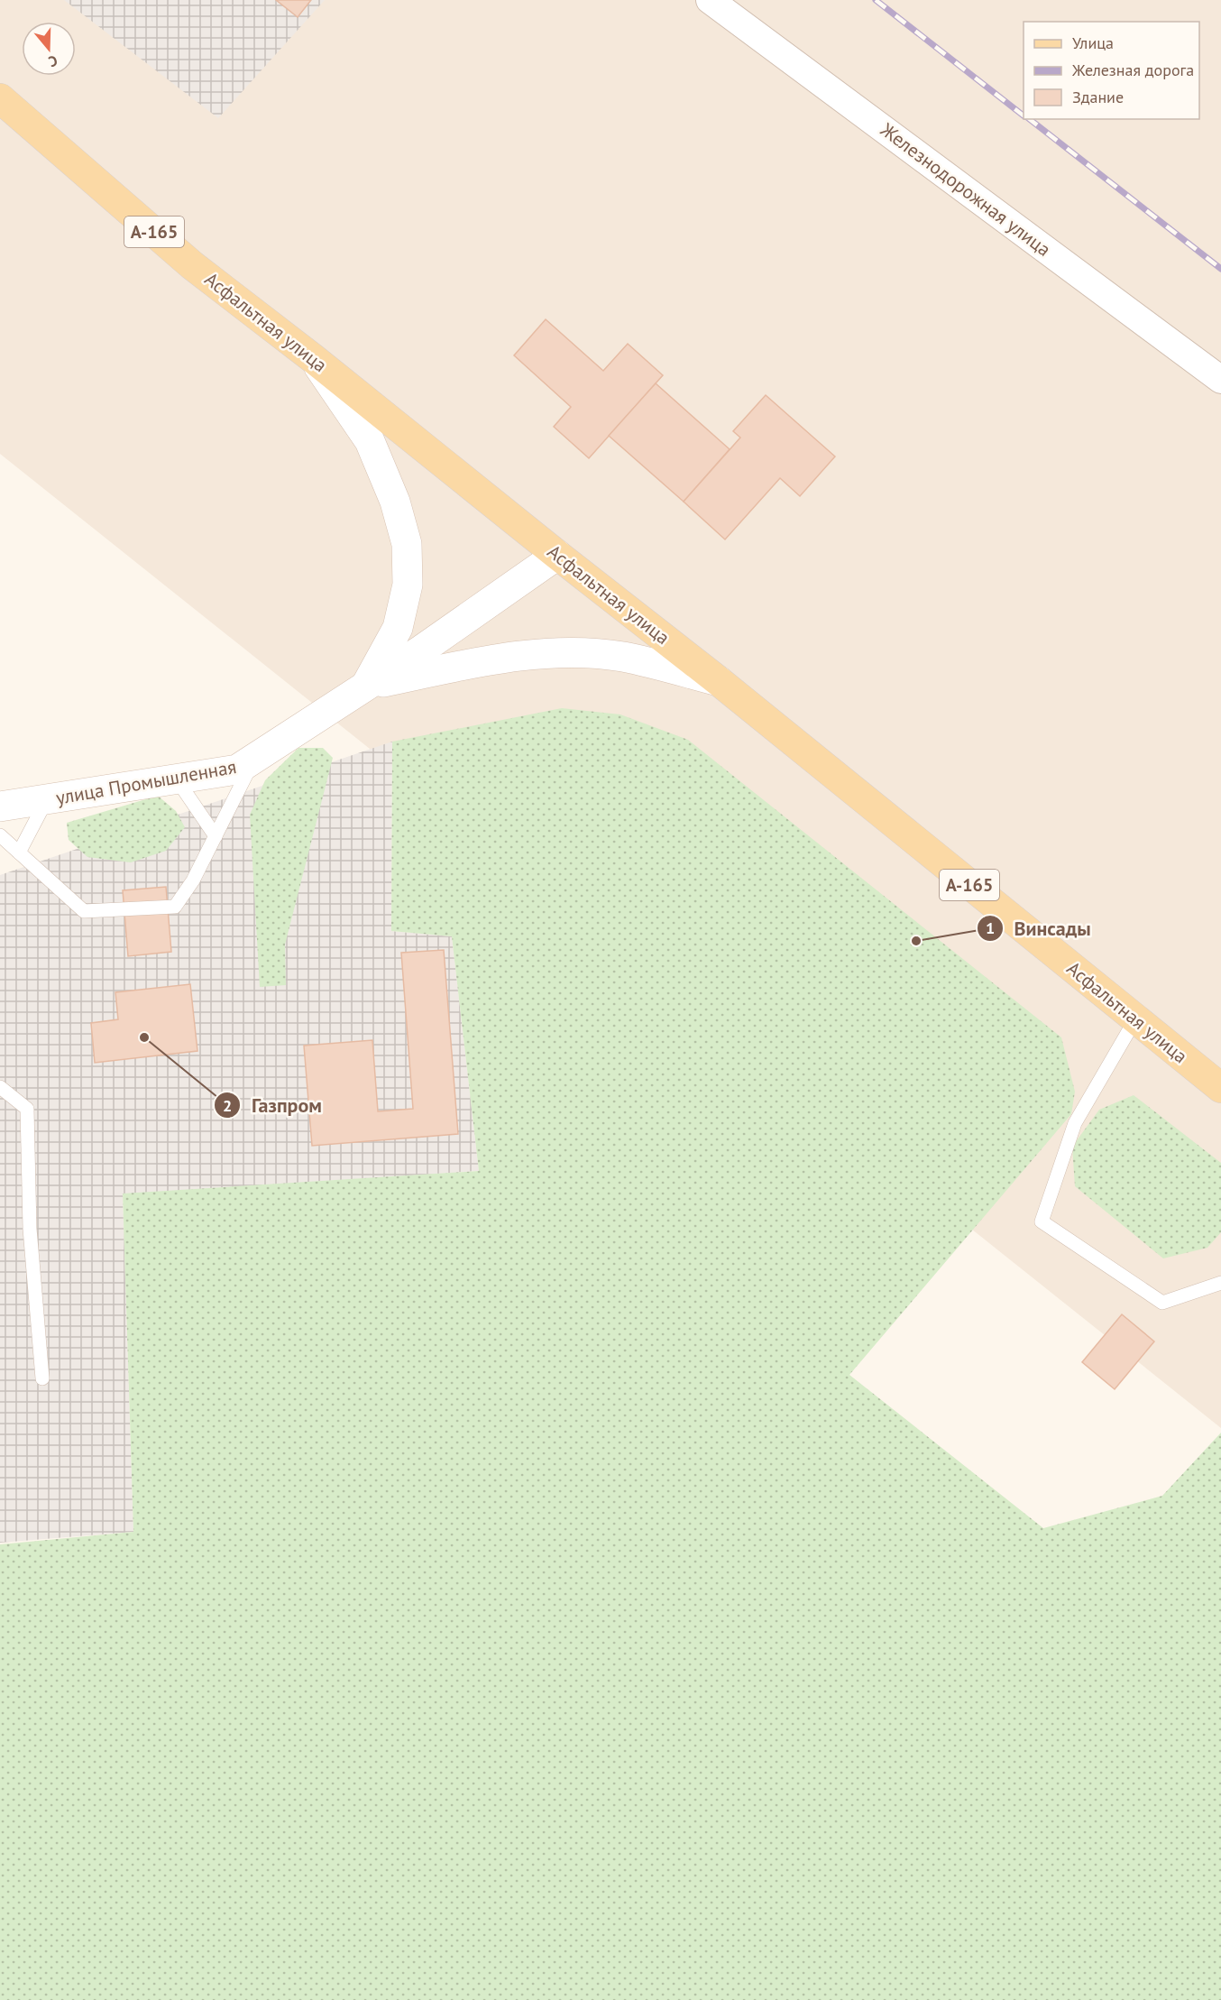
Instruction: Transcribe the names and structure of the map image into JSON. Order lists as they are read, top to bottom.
{
  "streets": {
    "main road": ["А-165", "Асфальтная улица"],
    "street": ["Железнодорожная улица", "улица Промышленная"]
  },
  "crossings": [
    ["Асфальтная улица", "улица Промышленная"]
  ],
  "places": ["Винсады", "Газпром"],
  "legend": ["Улица", "Железная дорога", "Здание"],
  "north": "bottom"
}
